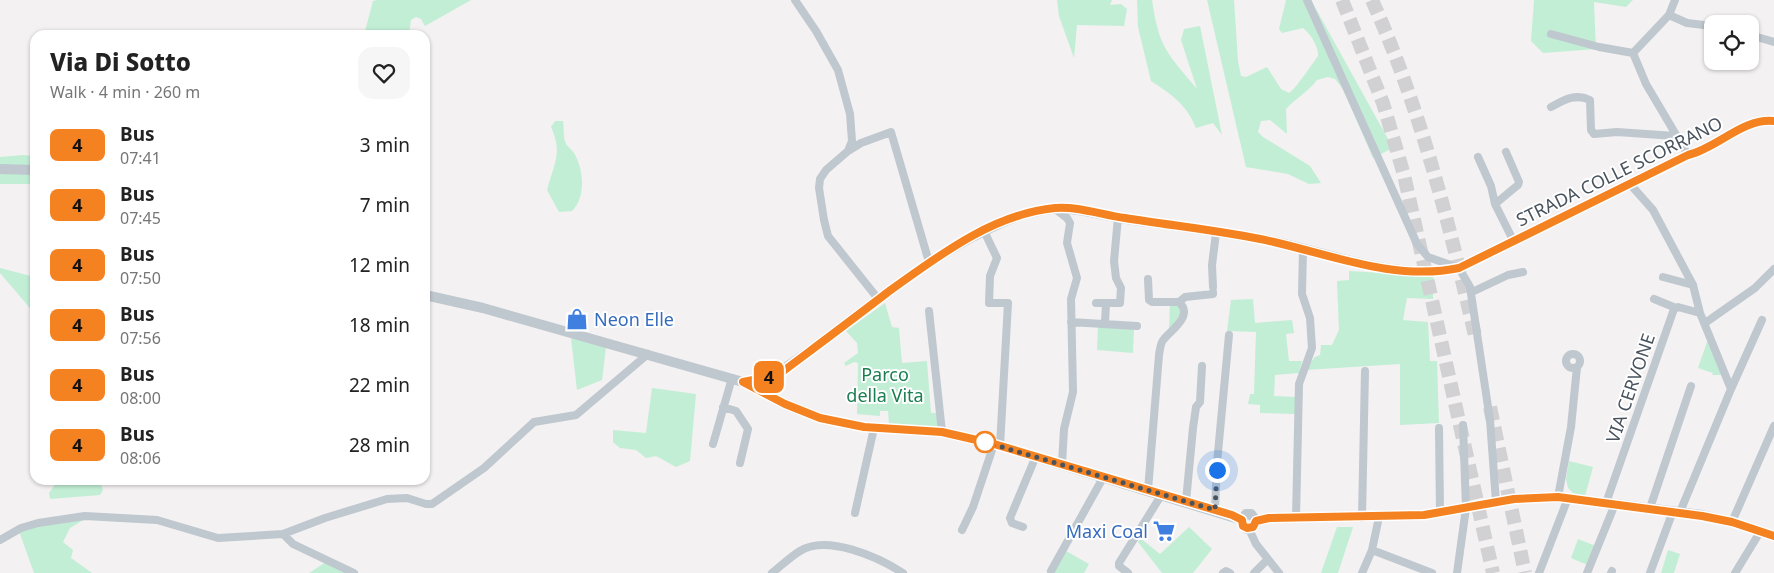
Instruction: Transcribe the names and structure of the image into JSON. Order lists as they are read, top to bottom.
{
  "streets": {
    "street": ["STRADA COLLE SCORRANO", "VIA CERVONE"]
  },
  "parks": ["Parco della Vita"],
  "places": {
    "shop": ["Neon Elle"],
    "supermarket": ["Maxi Coal"]
  },
  "lines": ["bus line 4"],
  "page": {
    "on_map": "4",
    "heading": ["Via Di Sotto", "Walk · 4 min · 260 m"],
    "list": [
      {
        "mark": "4",
        "name": "Bus",
        "note": "07:41",
        "value": "3 min"
      },
      {
        "mark": "4",
        "name": "Bus",
        "note": "07:45",
        "value": "7 min"
      },
      {
        "mark": "4",
        "name": "Bus",
        "note": "07:50",
        "value": "12 min"
      },
      {
        "mark": "4",
        "name": "Bus",
        "note": "07:56",
        "value": "18 min"
      },
      {
        "mark": "4",
        "name": "Bus",
        "note": "08:00",
        "value": "22 min"
      },
      {
        "mark": "4",
        "name": "Bus",
        "note": "08:06",
        "value": "28 min"
      }
    ]
  }
}
